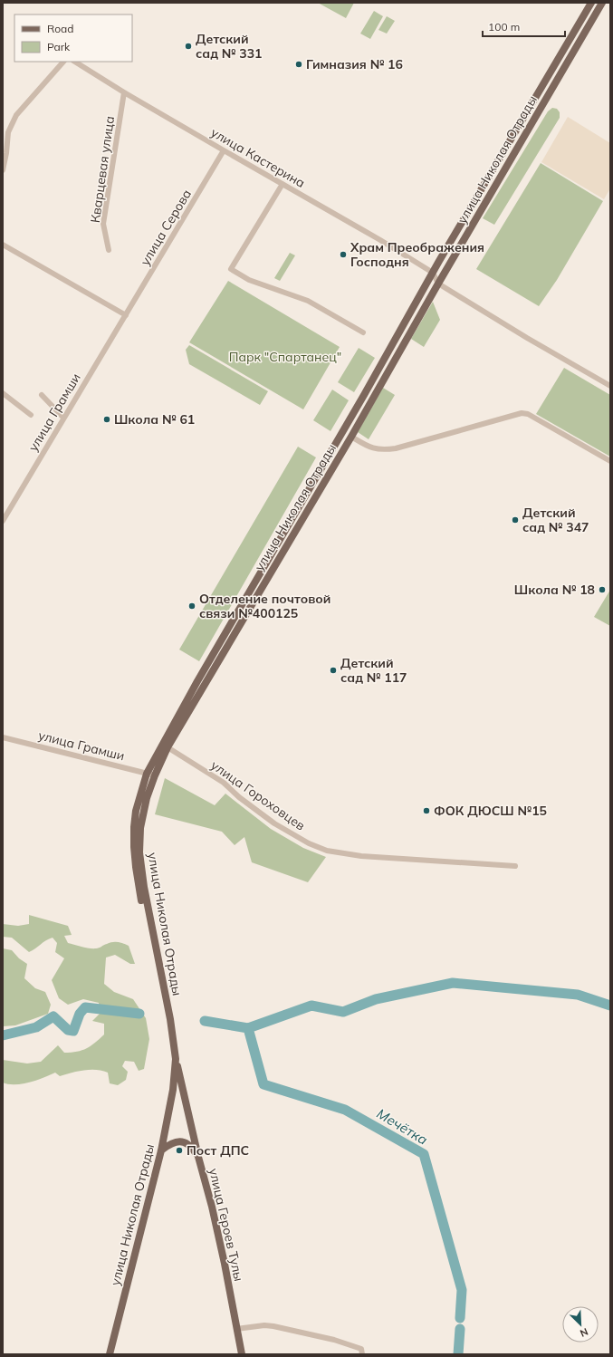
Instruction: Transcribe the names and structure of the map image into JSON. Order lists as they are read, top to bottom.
{
  "streets": {
    "main road": ["улица Николая Отрады", "улица Героев Тулы"],
    "street": [
      "улица Кастерина",
      "Кварцевая улица",
      "улица Серова",
      "улица Грамши",
      "улица Гороховцев"
    ]
  },
  "crossings": [
    ["улица Кастерина", "улица Николая Отрады"],
    ["улица Кастерина", "Кварцевая улица"],
    ["улица Кастерина", "улица Серова"],
    ["улица Николая Отрады", "улица Грамши"],
    ["улица Николая Отрады", "улица Гороховцев"],
    ["улица Николая Отрады", "улица Героев Тулы"],
    ["улица Серова", "улица Грамши"]
  ],
  "water": ["Мечётка"],
  "parks": ["Парк \"Спартанец\""],
  "places": [
    "Детский сад № 331",
    "Гимназия № 16",
    "Храм Преображения Господня",
    "Школа № 61",
    "Детский сад № 347",
    "Школа № 18",
    "Отделение почтовой связи №400125",
    "Детский сад № 117",
    "ФОК ДЮСШ №15",
    "Пост ДПС"
  ],
  "legend": ["Road", "Park"],
  "scale_bar": "100 m",
  "north": "bottom right"
}
